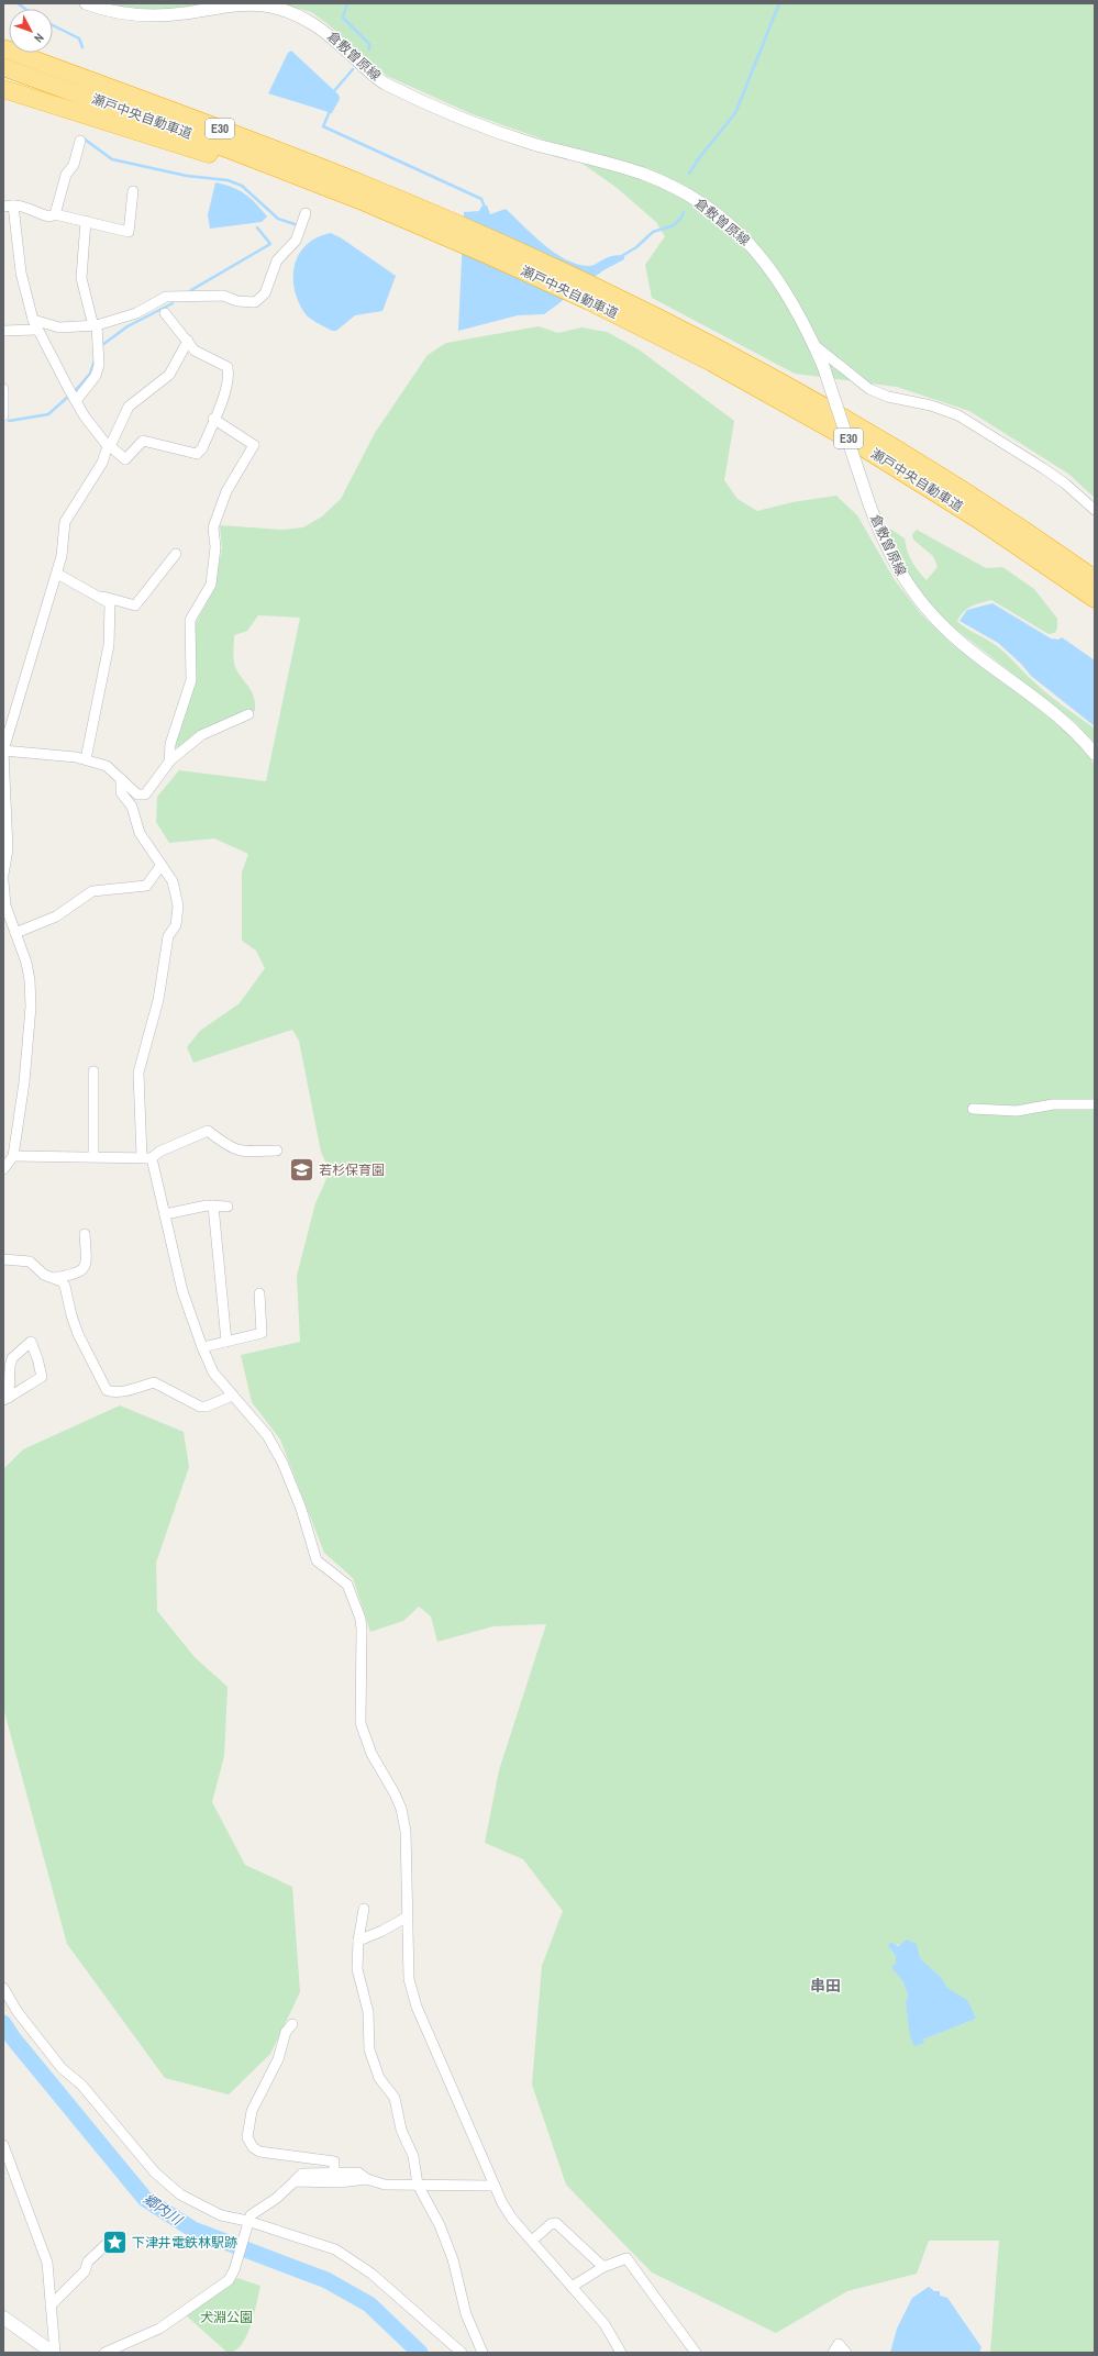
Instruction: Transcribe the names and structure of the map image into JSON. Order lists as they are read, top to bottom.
{
  "streets": {
    "highway": ["瀬戸中央自動車道", "E30"],
    "street": ["倉敷曽原線"]
  },
  "districts": ["串田"],
  "water": ["郷内川"],
  "parks": ["犬淵公園"],
  "places": {
    "school or university": ["若杉保育園"],
    "place": ["下津井電鉄林駅跡"]
  },
  "north": "bottom right"
}
